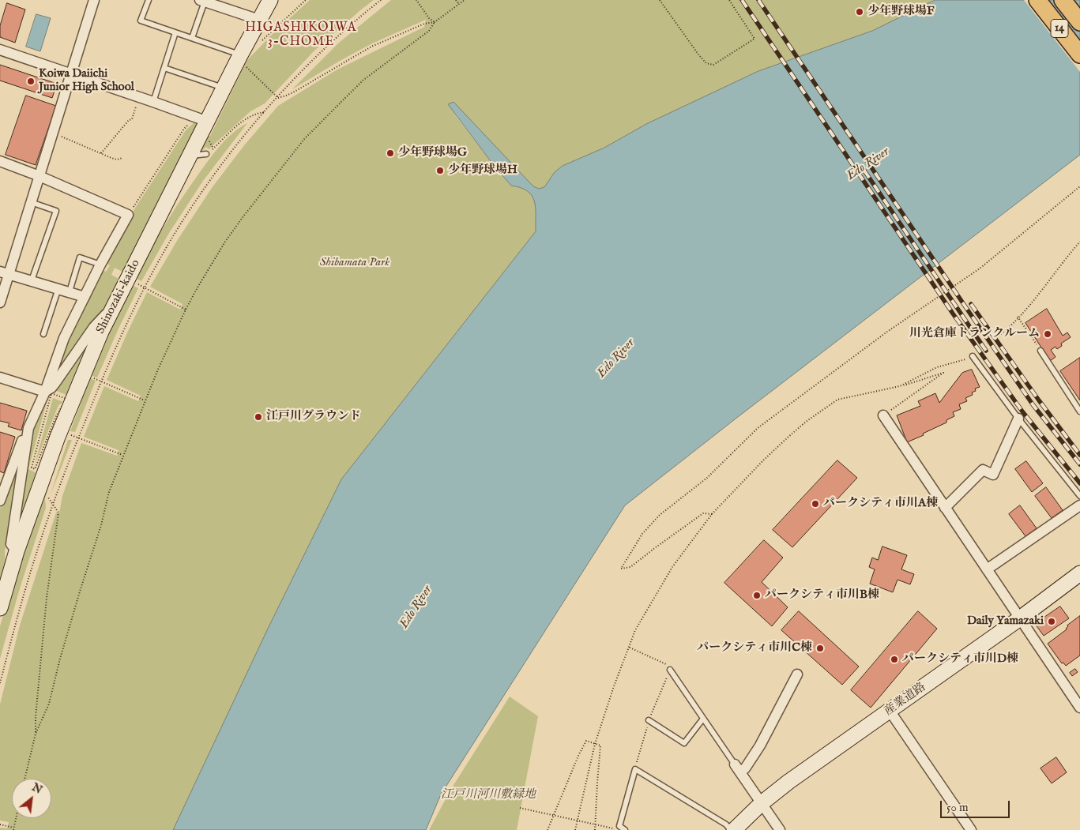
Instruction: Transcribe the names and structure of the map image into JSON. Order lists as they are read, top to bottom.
{
  "streets": {
    "highway": ["14"],
    "main road": ["Shinozaki-kaido", "産業道路"]
  },
  "districts": ["HIGASHIKOIWA 3-CHOME"],
  "water": ["Edo River"],
  "parks": ["Shibamata Park", "江戸川河川敷緑地"],
  "places": [
    "少年野球場F",
    "Koiwa Daiichi Junior High School",
    "少年野球場G",
    "少年野球場H",
    "川光倉庫トランクルーム",
    "江戸川グラウンド",
    "パークシティ市川A棟",
    "パークシティ市川B棟",
    "Daily Yamazaki",
    "パークシティ市川C棟",
    "パークシティ市川D棟"
  ],
  "scale_bar": "50 m",
  "north": "top right"
}
